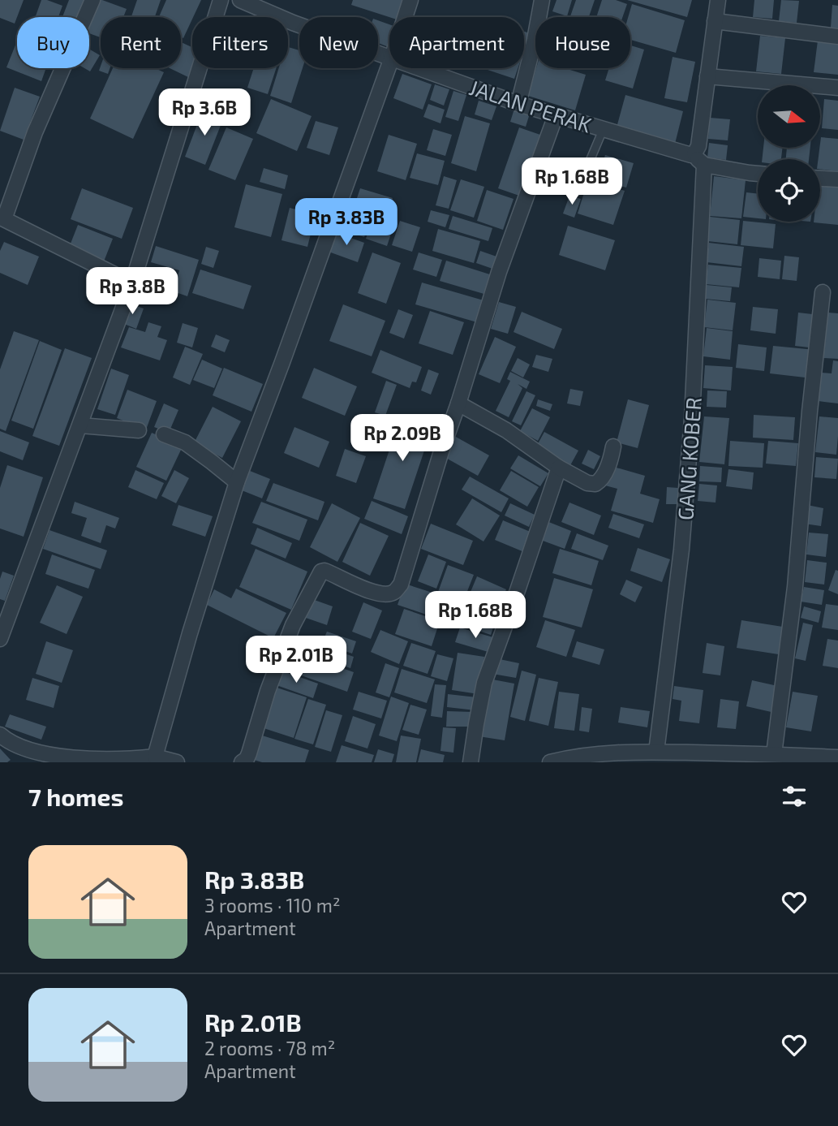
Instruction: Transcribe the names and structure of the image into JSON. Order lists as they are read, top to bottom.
{
  "streets": {
    "street": ["JALAN PERAK", "GANG KOBER"]
  },
  "crossings": [
    ["JALAN PERAK", "GANG KOBER"]
  ],
  "north": "right",
  "page": {
    "chip": [
      "Buy",
      "Rent",
      "Filters",
      "New",
      "Apartment",
      "House"
    ],
    "price": [
      "Rp 3.6B",
      "Rp 1.68B",
      "Rp 3.83B",
      "Rp 3.8B",
      "Rp 2.09B",
      "Rp 1.68B",
      "Rp 2.01B"
    ],
    "heading": "7 homes",
    "list": [
      {
        "name": "Rp 3.83B",
        "note": "3 rooms · 110 m² · Apartment"
      },
      {
        "name": "Rp 2.01B",
        "note": "2 rooms · 78 m² · Apartment"
      }
    ]
  }
}
